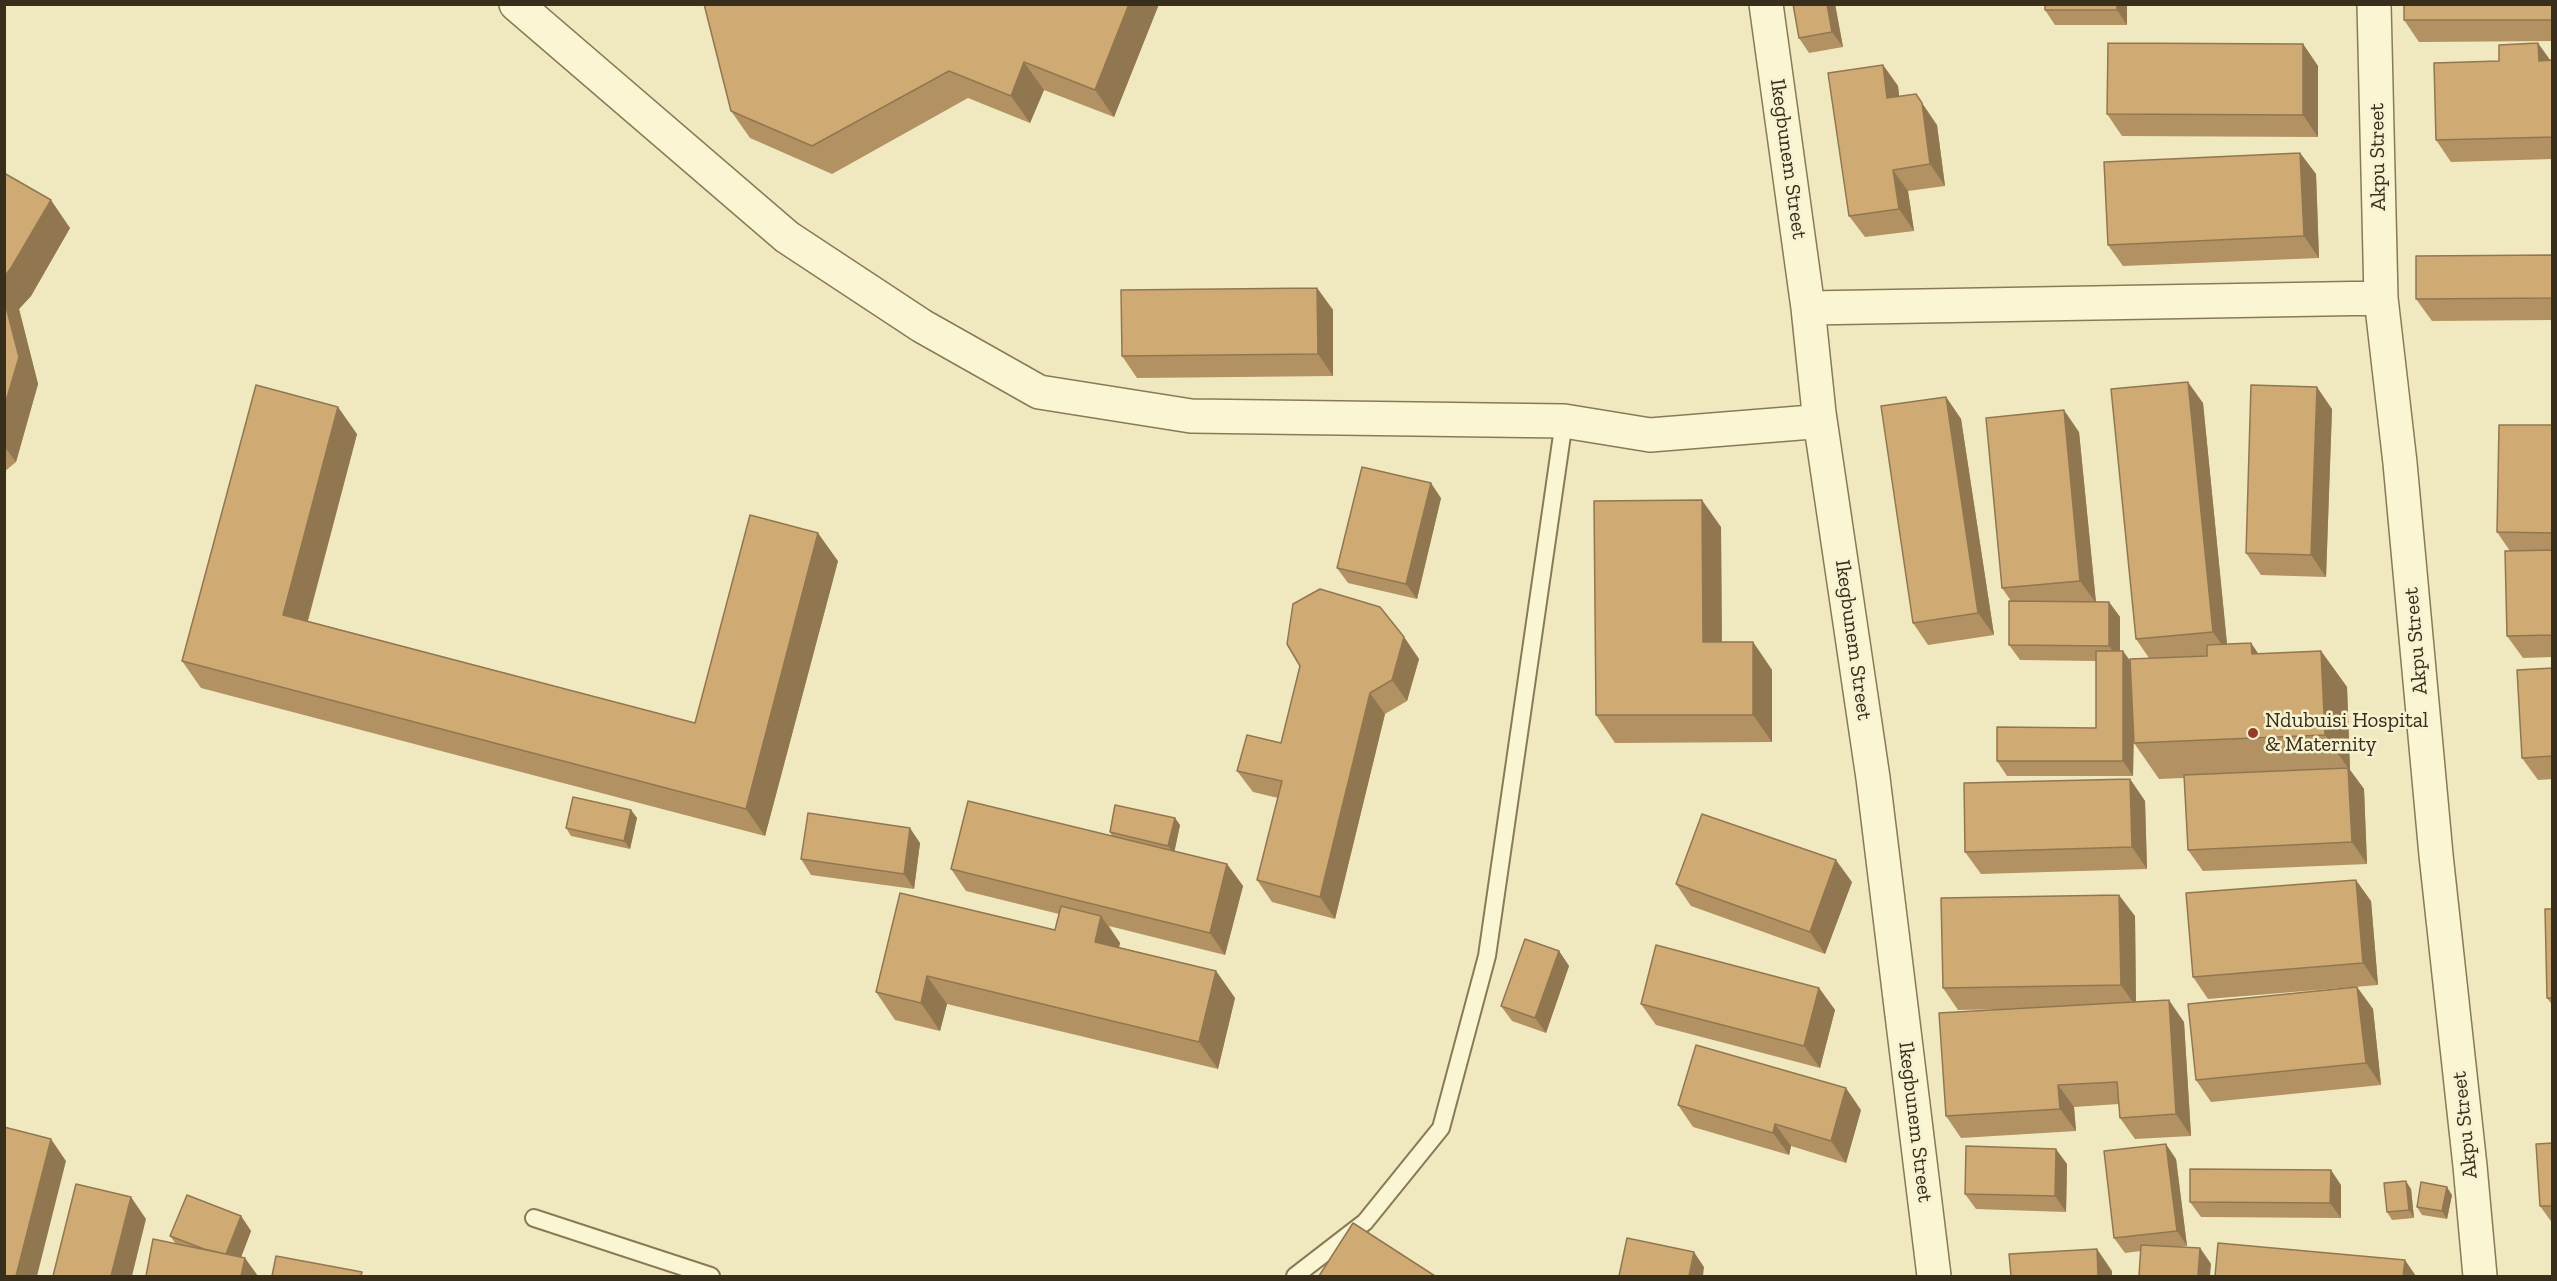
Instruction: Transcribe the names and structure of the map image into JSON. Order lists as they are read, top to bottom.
{
  "streets": {
    "street": ["Akpu Street", "Ikegbunem Street"]
  },
  "places": ["Ndubuisi Hospital & Maternity"]
}
